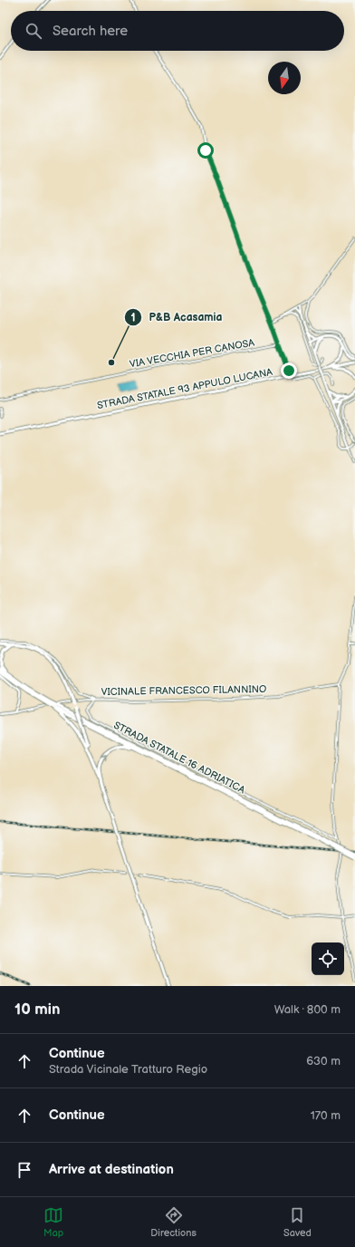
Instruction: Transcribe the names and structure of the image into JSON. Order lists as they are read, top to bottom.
{
  "streets": {
    "highway": ["STRADA STATALE 16 ADRIATICA"],
    "main road": ["STRADA STATALE 93 APPULO LUCANA"],
    "street": ["VIA VECCHIA PER CANOSA", "VICINALE FRANCESCO FILANNINO"]
  },
  "places": ["P&B Acasamia"],
  "north": "bottom",
  "page": {
    "search": "Search here",
    "heading": ["10 min", "Walk · 800 m"],
    "list": [
      ["Continue", "Strada Vicinale Tratturo Regio", "630 m"],
      ["Continue", "170 m"],
      "Arrive at destination"
    ],
    "nav": ["Map", "Directions", "Saved"]
  }
}
